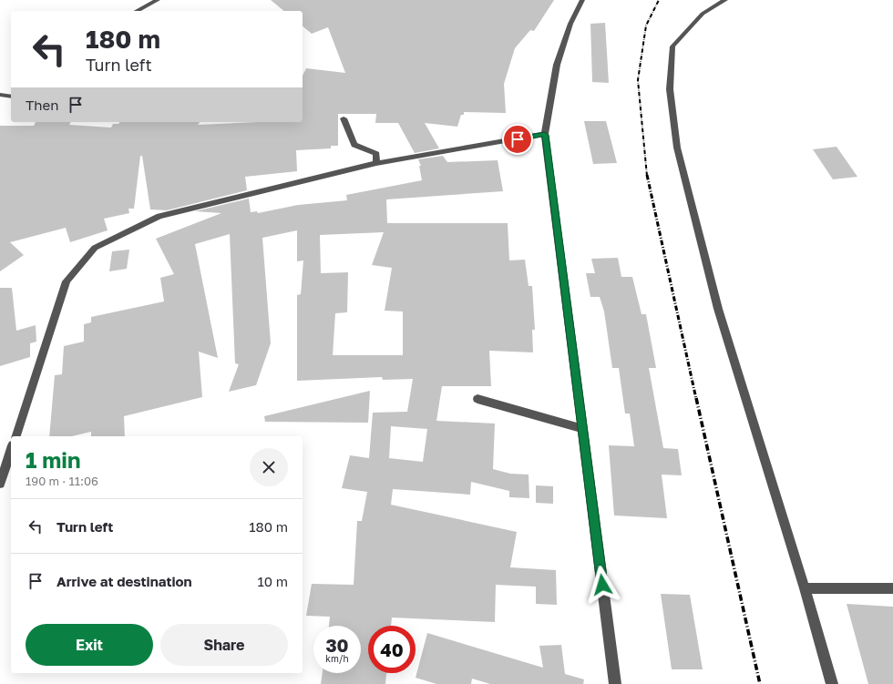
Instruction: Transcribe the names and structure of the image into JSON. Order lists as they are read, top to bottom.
{
  "page": {
    "turn": ["180 m", "Turn left"],
    "then": "Then",
    "heading": ["1 min", "190 m · 11:06"],
    "list": [
      {
        "name": "Turn left",
        "value": "180 m"
      },
      {
        "name": "Arrive at destination",
        "value": "10 m"
      }
    ],
    "buttons": ["Exit", "Share"],
    "speed": "30 km/h",
    "limit": "40"
  }
}
